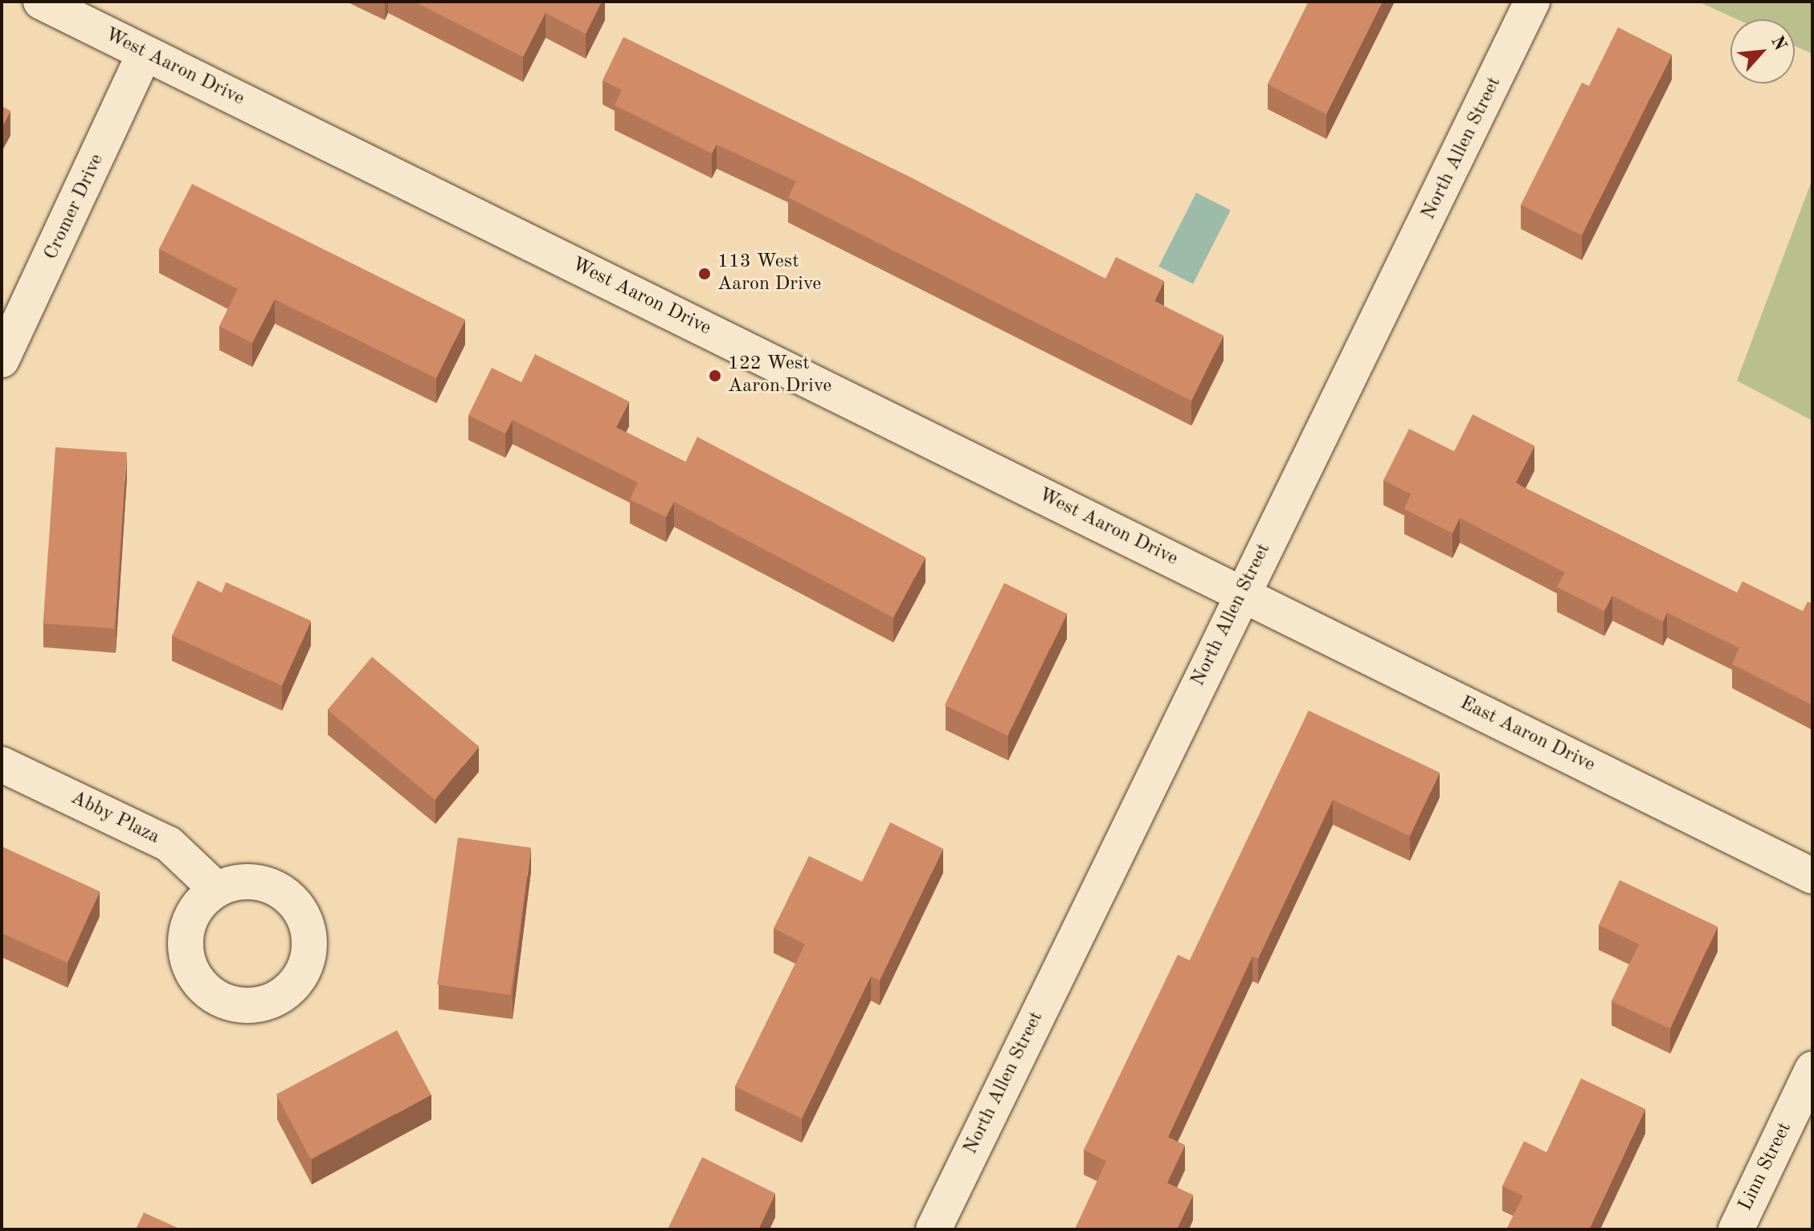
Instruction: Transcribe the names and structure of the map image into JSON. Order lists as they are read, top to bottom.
{
  "streets": {
    "street": [
      "West Aaron Drive",
      "North Allen Street",
      "Cromer Drive",
      "East Aaron Drive",
      "Abby Plaza",
      "Linn Street"
    ]
  },
  "crossings": [
    ["West Aaron Drive", "North Allen Street"],
    ["West Aaron Drive", "Cromer Drive"],
    ["West Aaron Drive", "East Aaron Drive"],
    ["North Allen Street", "East Aaron Drive"]
  ],
  "places": ["113 West Aaron Drive", "122 West Aaron Drive"],
  "north": "top right"
}
